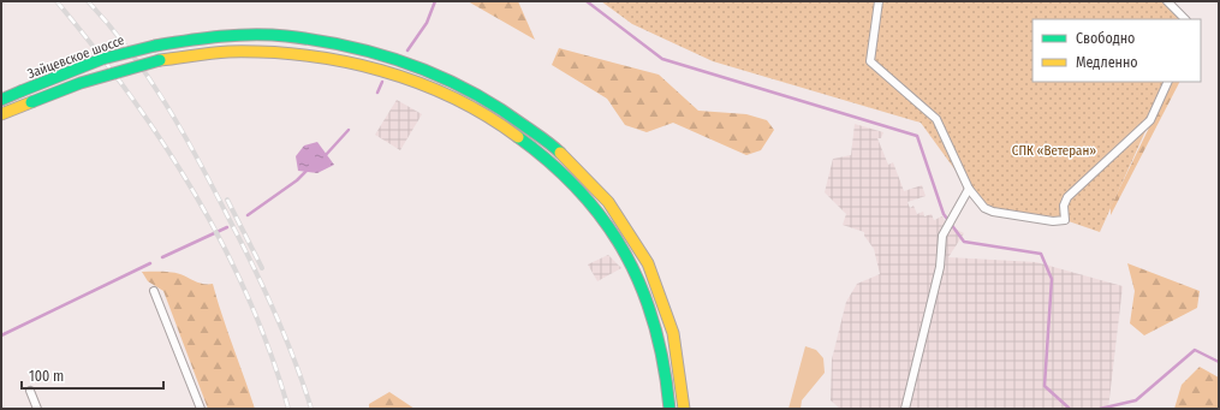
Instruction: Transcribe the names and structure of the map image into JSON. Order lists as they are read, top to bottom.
{
  "streets": {
    "main road": ["Зайцевское шоссе"]
  },
  "parks": ["СПК «Ветеран»"],
  "legend": ["Свободно", "Медленно"],
  "scale_bar": "100 m"
}
